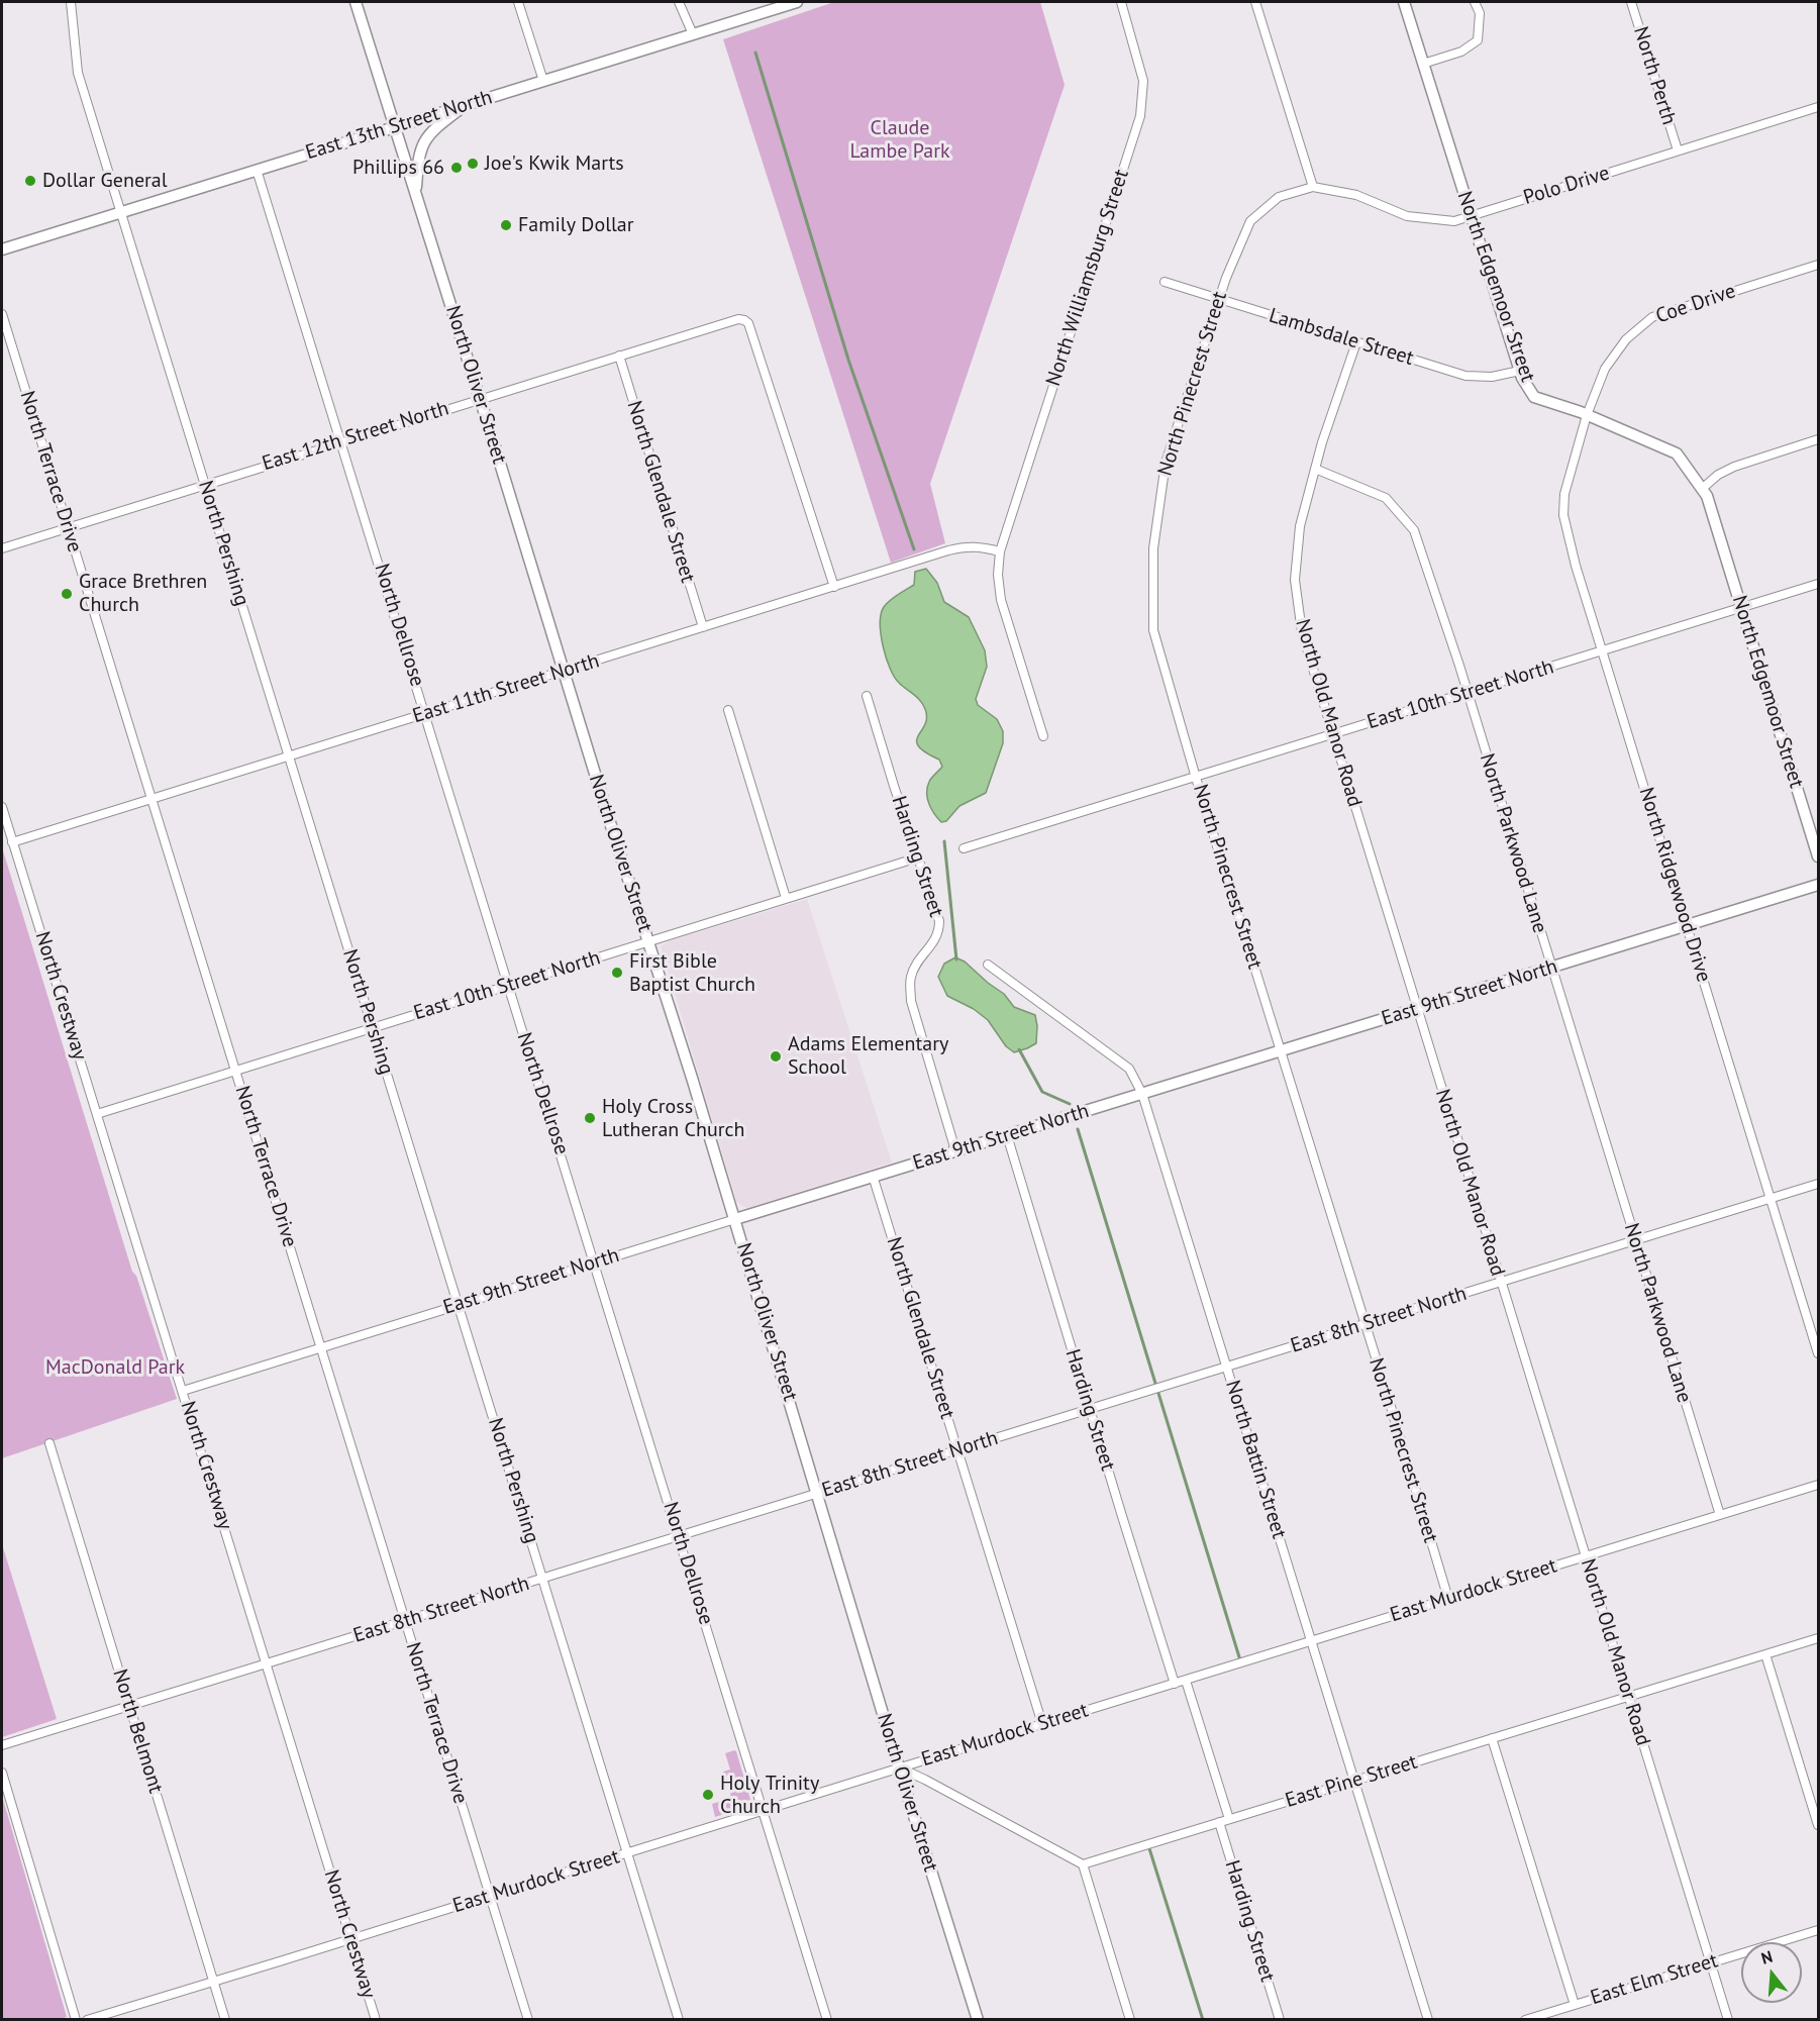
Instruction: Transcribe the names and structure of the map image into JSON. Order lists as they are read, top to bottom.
{
  "streets": {
    "main road": [
      "East 13th Street North",
      "North Edgemoor Street",
      "North Oliver Street",
      "East 9th Street North"
    ],
    "street": [
      "North Perth",
      "Polo Drive",
      "North Williamsburg Street",
      "Coe Drive",
      "Lambsdale Street",
      "North Pinecrest Street",
      "East 12th Street North",
      "North Terrace Drive",
      "North Glendale Street",
      "North Pershing",
      "North Dellrose",
      "East 11th Street North",
      "East 10th Street North",
      "North Old Manor Road",
      "North Parkwood Lane",
      "Harding Street",
      "North Ridgewood Drive",
      "North Crestway",
      "East 8th Street North",
      "North Battin Street",
      "East Murdock Street",
      "North Belmont",
      "East Pine Street",
      "East Elm Street"
    ]
  },
  "crossings": [
    ["North Perth", "Polo Drive"],
    ["East 13th Street North", "North Oliver Street"],
    ["East 13th Street North", "North Pershing"],
    ["East 13th Street North", "North Dellrose"],
    ["Polo Drive", "North Edgemoor Street"],
    ["Polo Drive", "North Pinecrest Street"],
    ["North Williamsburg Street", "East 11th Street North"],
    ["North Edgemoor Street", "Coe Drive"],
    ["North Edgemoor Street", "Lambsdale Street"],
    ["North Edgemoor Street", "East 10th Street North"],
    ["North Edgemoor Street", "North Ridgewood Drive"],
    ["Coe Drive", "North Ridgewood Drive"],
    ["Lambsdale Street", "North Pinecrest Street"],
    ["Lambsdale Street", "North Old Manor Road"],
    ["North Pinecrest Street", "East 10th Street North"],
    ["North Pinecrest Street", "East 9th Street North"],
    ["North Pinecrest Street", "East 8th Street North"],
    ["North Pinecrest Street", "East Murdock Street"],
    ["North Oliver Street", "East 12th Street North"],
    ["North Oliver Street", "East 11th Street North"],
    ["North Oliver Street", "East 10th Street North"],
    ["North Oliver Street", "East 9th Street North"],
    ["North Oliver Street", "East 8th Street North"],
    ["North Oliver Street", "East Murdock Street"],
    ["East 12th Street North", "North Terrace Drive"],
    ["East 12th Street North", "North Glendale Street"],
    ["East 12th Street North", "North Pershing"],
    ["East 12th Street North", "North Dellrose"],
    ["East 12th Street North", "East 11th Street North"],
    ["North Terrace Drive", "East 11th Street North"],
    ["North Terrace Drive", "East 10th Street North"],
    ["North Terrace Drive", "East 9th Street North"],
    ["North Terrace Drive", "East 8th Street North"],
    ["North Terrace Drive", "East Murdock Street"],
    ["North Glendale Street", "East 11th Street North"],
    ["North Glendale Street", "East 9th Street North"],
    ["North Glendale Street", "East 8th Street North"],
    ["North Glendale Street", "East Murdock Street"],
    ["North Pershing", "East 11th Street North"],
    ["North Pershing", "East 10th Street North"],
    ["North Pershing", "East 9th Street North"],
    ["North Pershing", "East 8th Street North"],
    ["North Pershing", "East Murdock Street"],
    ["North Dellrose", "East 11th Street North"],
    ["North Dellrose", "East 10th Street North"],
    ["North Dellrose", "East 9th Street North"],
    ["North Dellrose", "East 8th Street North"],
    ["North Dellrose", "East Murdock Street"],
    ["East 11th Street North", "North Crestway"],
    ["East 10th Street North", "North Old Manor Road"],
    ["East 10th Street North", "North Parkwood Lane"],
    ["East 10th Street North", "Harding Street"],
    ["East 10th Street North", "North Ridgewood Drive"],
    ["East 10th Street North", "North Crestway"],
    ["North Old Manor Road", "North Parkwood Lane"],
    ["North Old Manor Road", "East 9th Street North"],
    ["North Old Manor Road", "East 8th Street North"],
    ["North Old Manor Road", "East Murdock Street"],
    ["North Old Manor Road", "East Pine Street"],
    ["North Old Manor Road", "East Elm Street"],
    ["North Parkwood Lane", "East 9th Street North"],
    ["North Parkwood Lane", "East 8th Street North"],
    ["North Parkwood Lane", "East Murdock Street"],
    ["Harding Street", "East 9th Street North"],
    ["Harding Street", "East 8th Street North"],
    ["Harding Street", "East Murdock Street"],
    ["Harding Street", "East Pine Street"],
    ["North Ridgewood Drive", "East 9th Street North"],
    ["North Ridgewood Drive", "East 8th Street North"],
    ["East 9th Street North", "North Crestway"],
    ["East 9th Street North", "North Battin Street"],
    ["North Crestway", "East 8th Street North"],
    ["North Crestway", "East Murdock Street"],
    ["East 8th Street North", "North Battin Street"],
    ["East 8th Street North", "North Belmont"],
    ["North Battin Street", "East Murdock Street"],
    ["North Battin Street", "East Pine Street"],
    ["East Murdock Street", "North Belmont"]
  ],
  "parks": ["Claude Lambe Park", "MacDonald Park"],
  "places": [
    "Joe's Kwik Marts",
    "Phillips 66",
    "Dollar General",
    "Family Dollar",
    "Grace Brethren Church",
    "First Bible Baptist Church",
    "Adams Elementary School",
    "Holy Cross Lutheran Church",
    "Holy Trinity Church"
  ],
  "north": "top"
}
